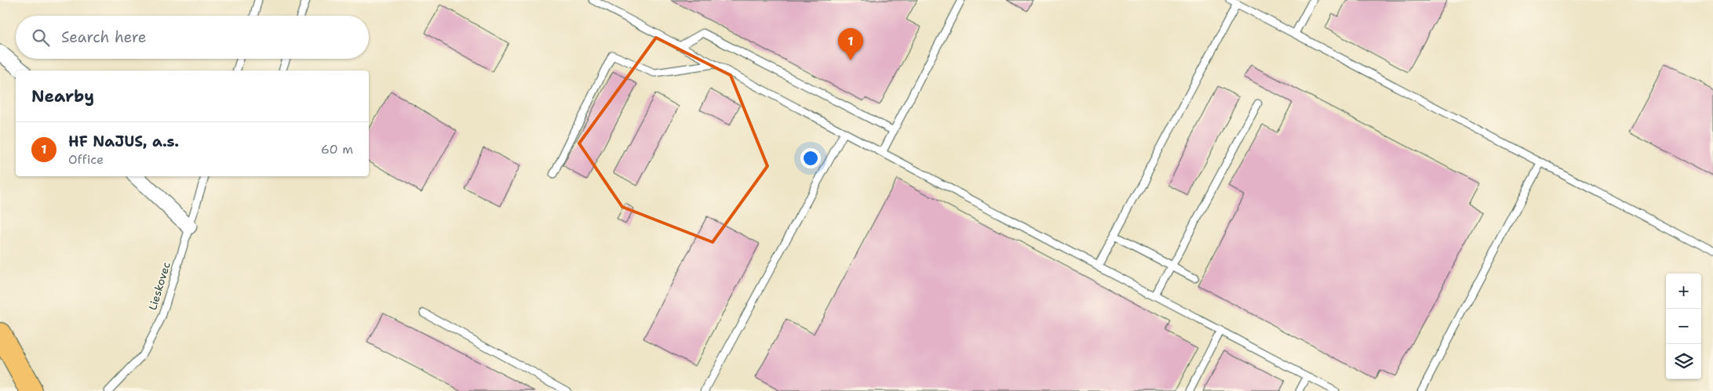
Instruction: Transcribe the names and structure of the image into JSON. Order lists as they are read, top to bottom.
{
  "streets": {
    "lane": ["Lieskovec"]
  },
  "page": {
    "search": "Search here",
    "pins": "1",
    "heading": "Nearby",
    "list": [
      {
        "mark": "1",
        "name": "HF NaJUS, a.s.",
        "note": "Office",
        "value": "60 m"
      }
    ],
    "map_buttons": ["+", "−"]
  }
}
